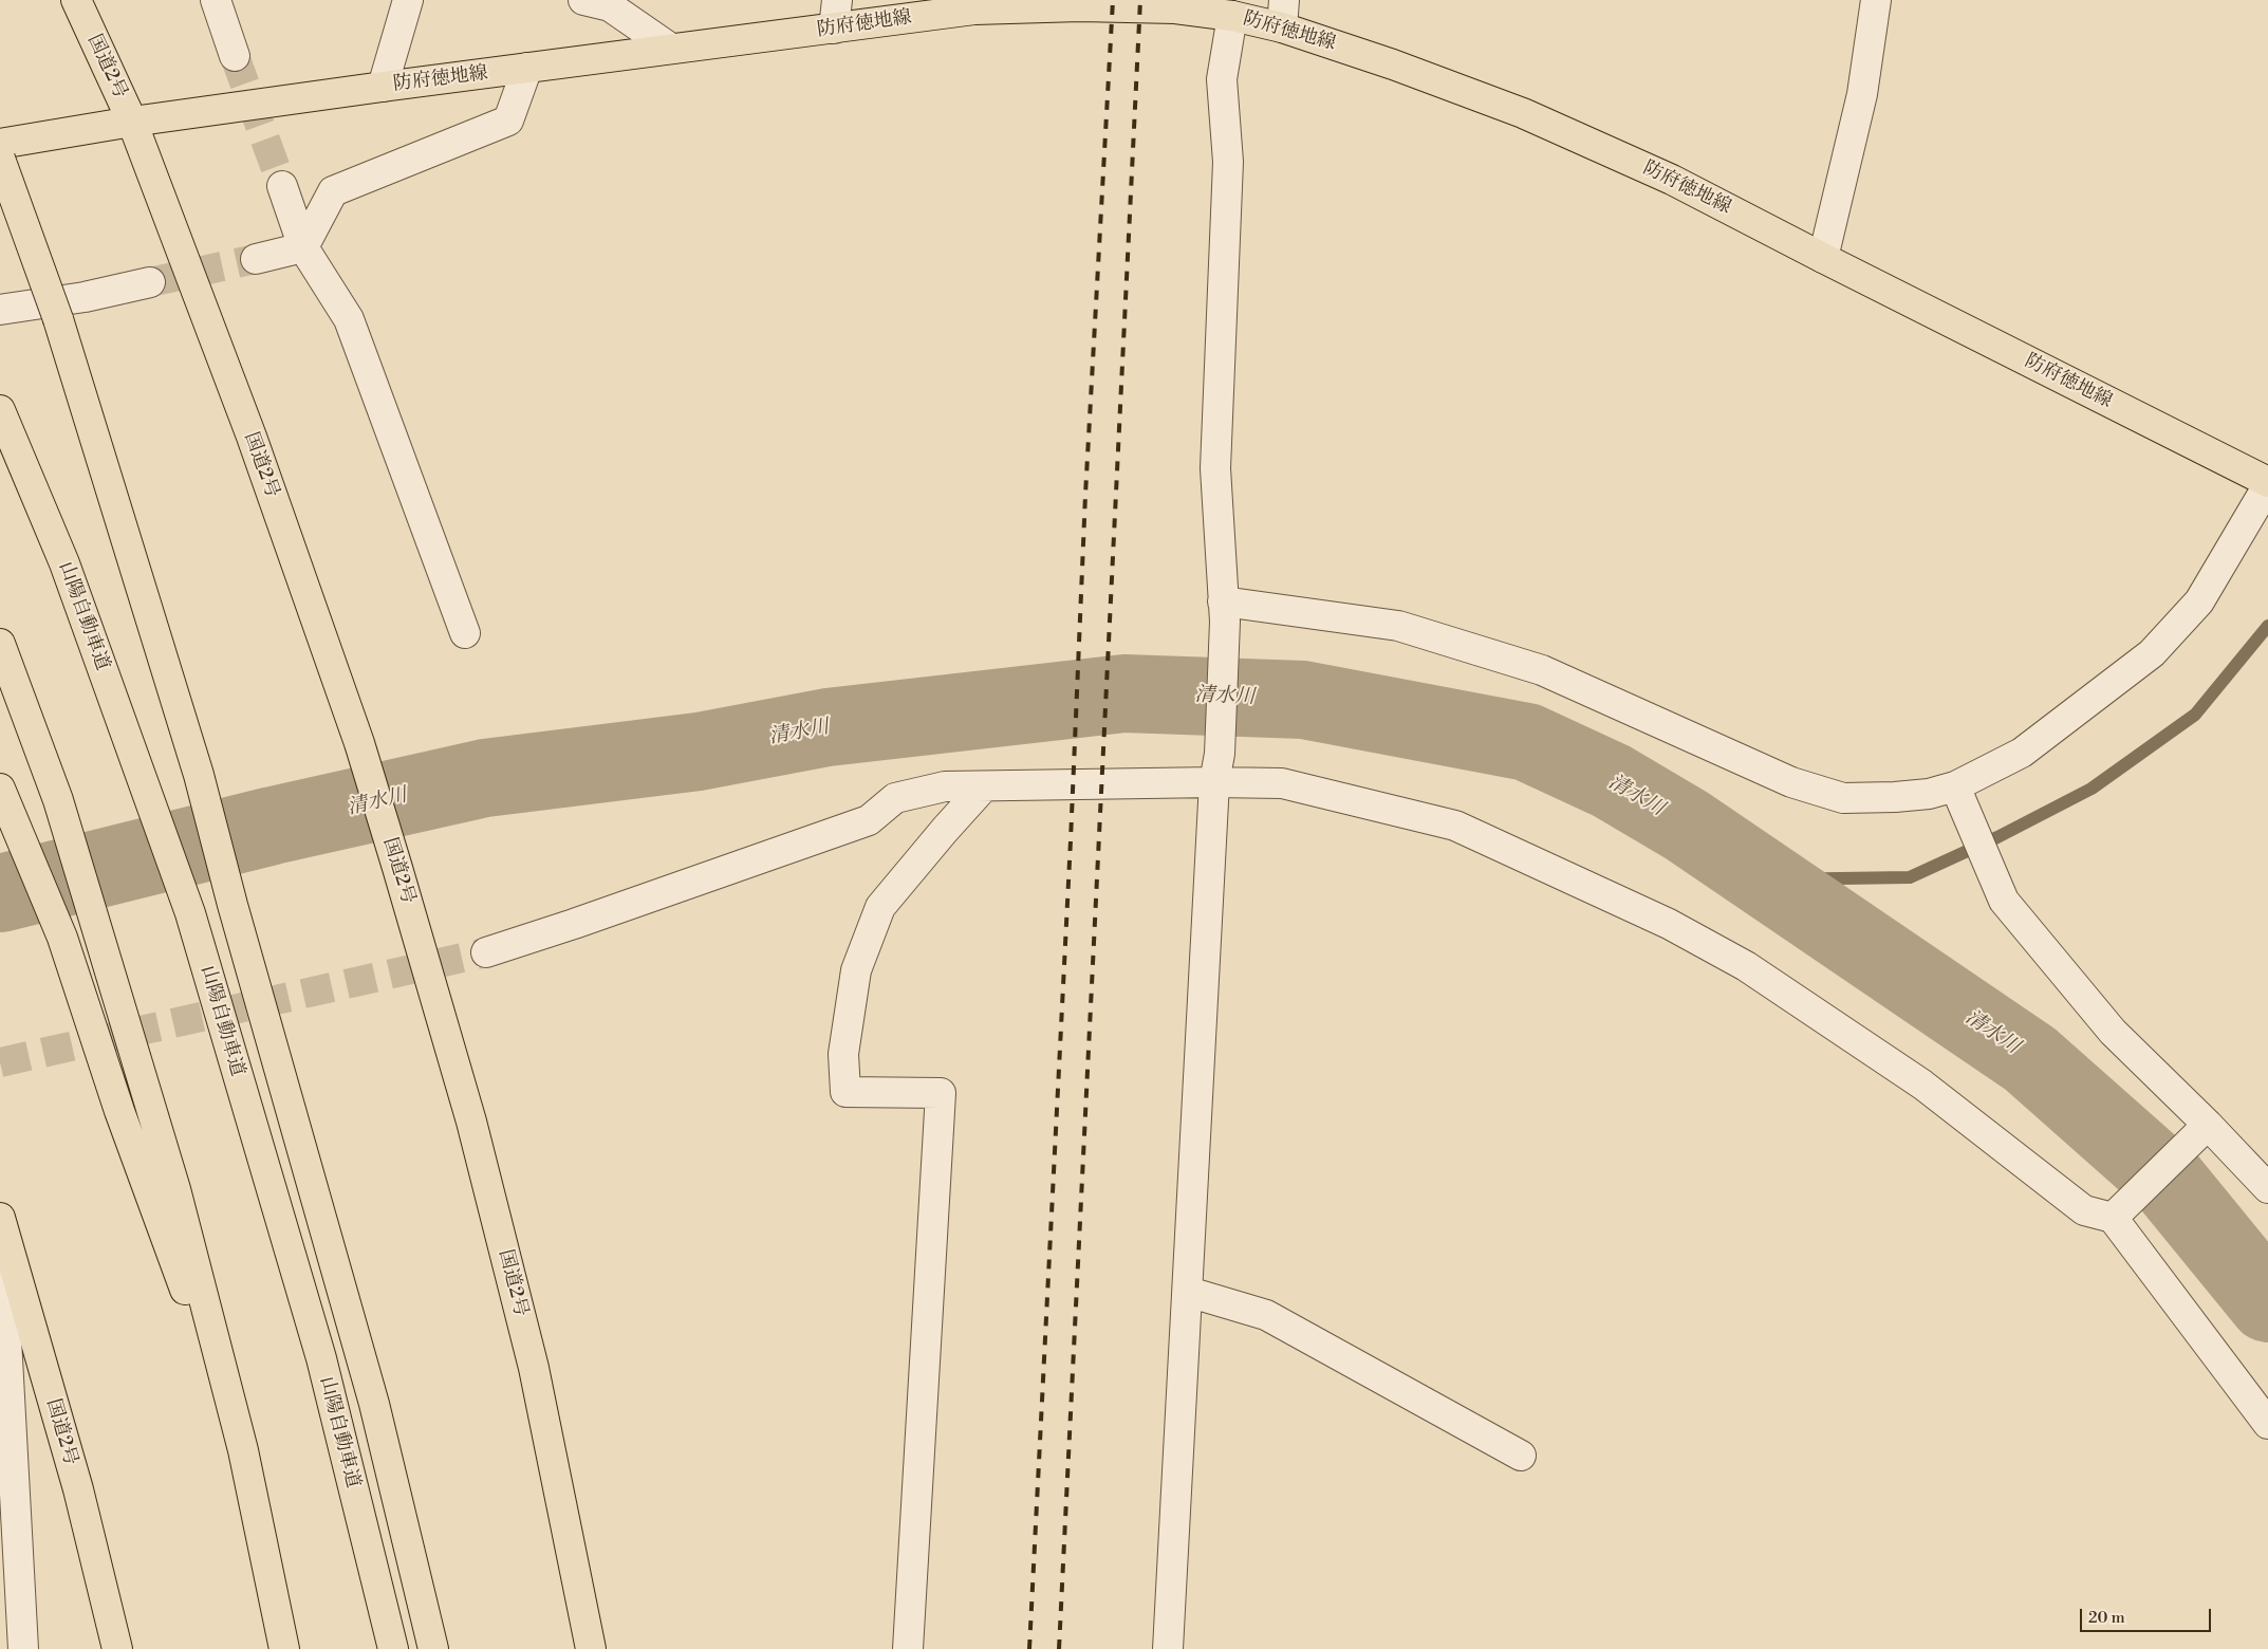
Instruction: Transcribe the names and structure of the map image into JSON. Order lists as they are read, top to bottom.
{
  "streets": {
    "main road": ["防府徳地線", "国道2号", "山陽自動車道"]
  },
  "crossings": [
    ["防府徳地線", "国道2号"]
  ],
  "water": ["清水川"],
  "scale_bar": "20 m"
}
